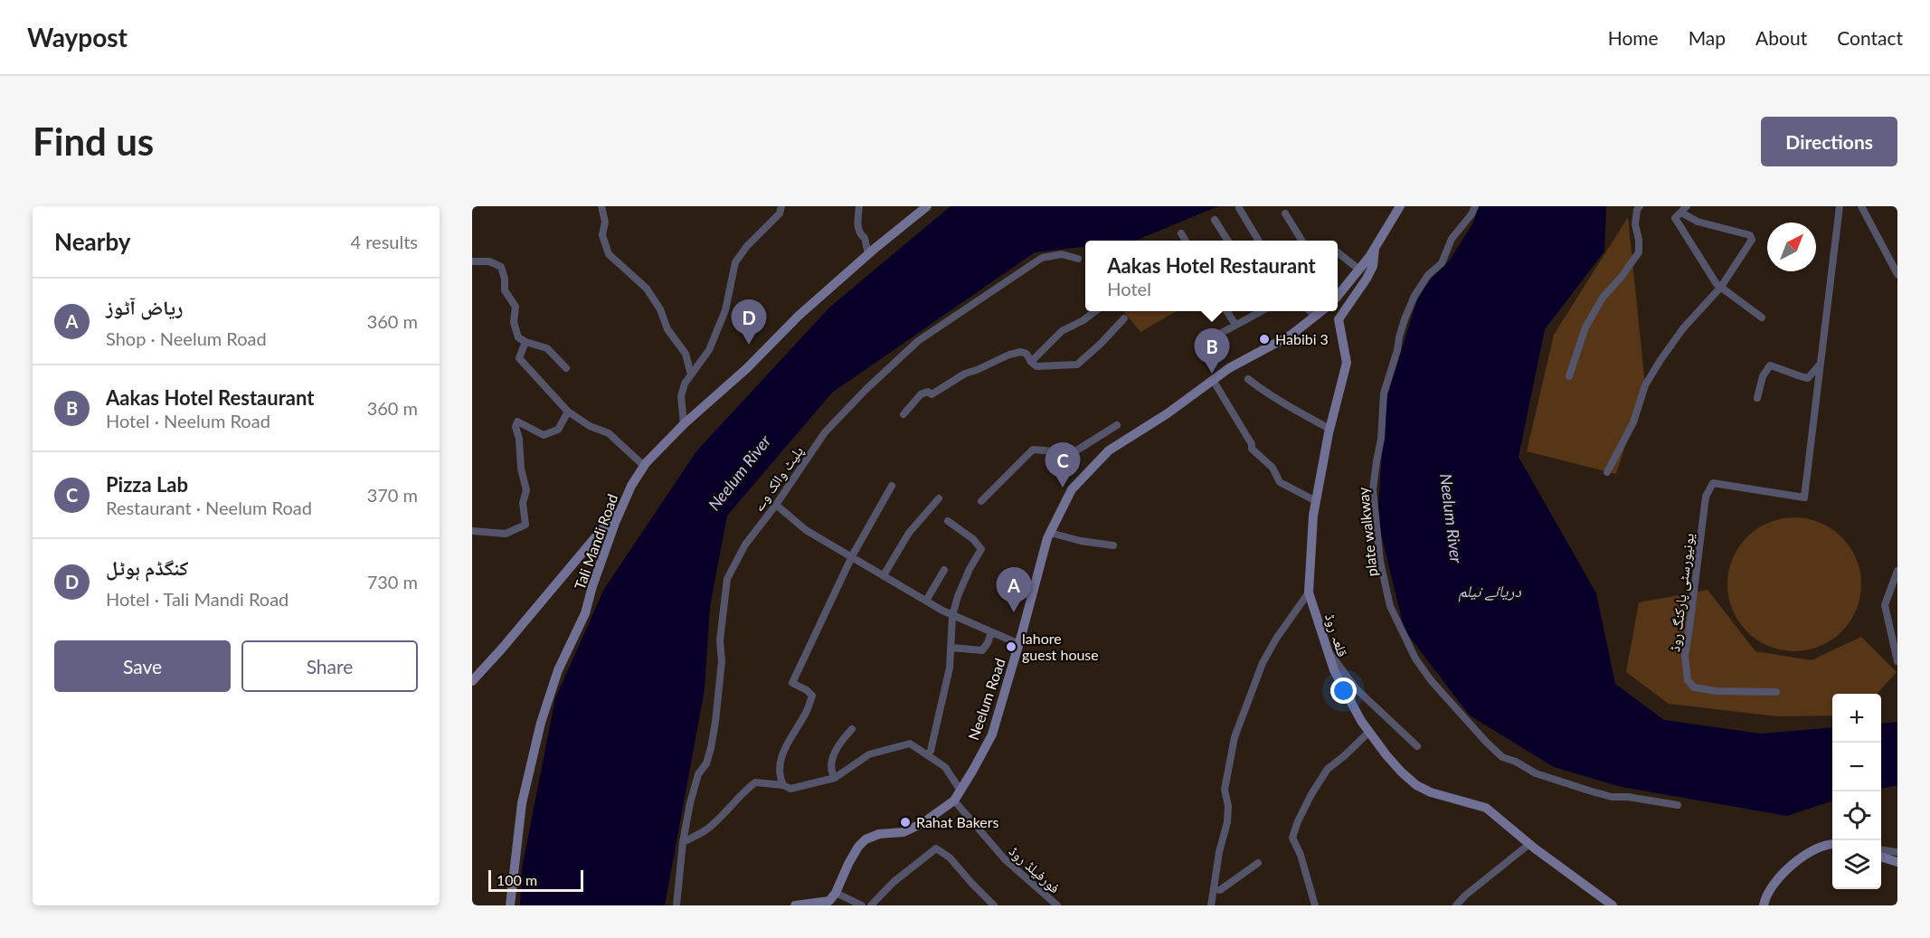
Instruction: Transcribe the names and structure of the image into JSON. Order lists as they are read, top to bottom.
{
  "streets": {
    "street": [
      "پلیٹ والک وے",
      "plate walkway",
      "Tali Mandi Road",
      "یونیورسٹی پارکنگ روڈ",
      "قلعہ روڈ",
      "Neelum Road",
      "فورفیلڈ روڈ"
    ]
  },
  "crossings": [
    ["Neelum Road", "فورفیلڈ روڈ"]
  ],
  "water": ["Neelum River", "دریائے نیلم"],
  "places": ["Habibi 3", "lahore guest house", "Rahat Bakers"],
  "scale_bar": "100 m",
  "north": "top right",
  "page": {
    "header": "Waypost",
    "nav": [
      "Home",
      "Map",
      "About",
      "Contact"
    ],
    "buttons": [
      "Directions",
      ["Save", "Share"]
    ],
    "title": "Find us",
    "heading": ["Nearby", "4 results"],
    "popup": ["Aakas Hotel Restaurant", "Hotel"],
    "list": [
      {
        "mark": "A",
        "name": "ریاض آٹوز",
        "note": "Shop · Neelum Road",
        "value": "360 m"
      },
      {
        "mark": "B",
        "name": "Aakas Hotel Restaurant",
        "note": "Hotel · Neelum Road",
        "value": "360 m"
      },
      {
        "mark": "C",
        "name": "Pizza Lab",
        "note": "Restaurant · Neelum Road",
        "value": "370 m"
      },
      {
        "mark": "D",
        "name": "کنگڈم ہوٹل",
        "note": "Hotel · Tali Mandi Road",
        "value": "730 m"
      }
    ],
    "pins": [
      "D",
      "B",
      "C",
      "A"
    ],
    "map_buttons": ["+", "−"],
    "scale": "100 m"
  }
}
